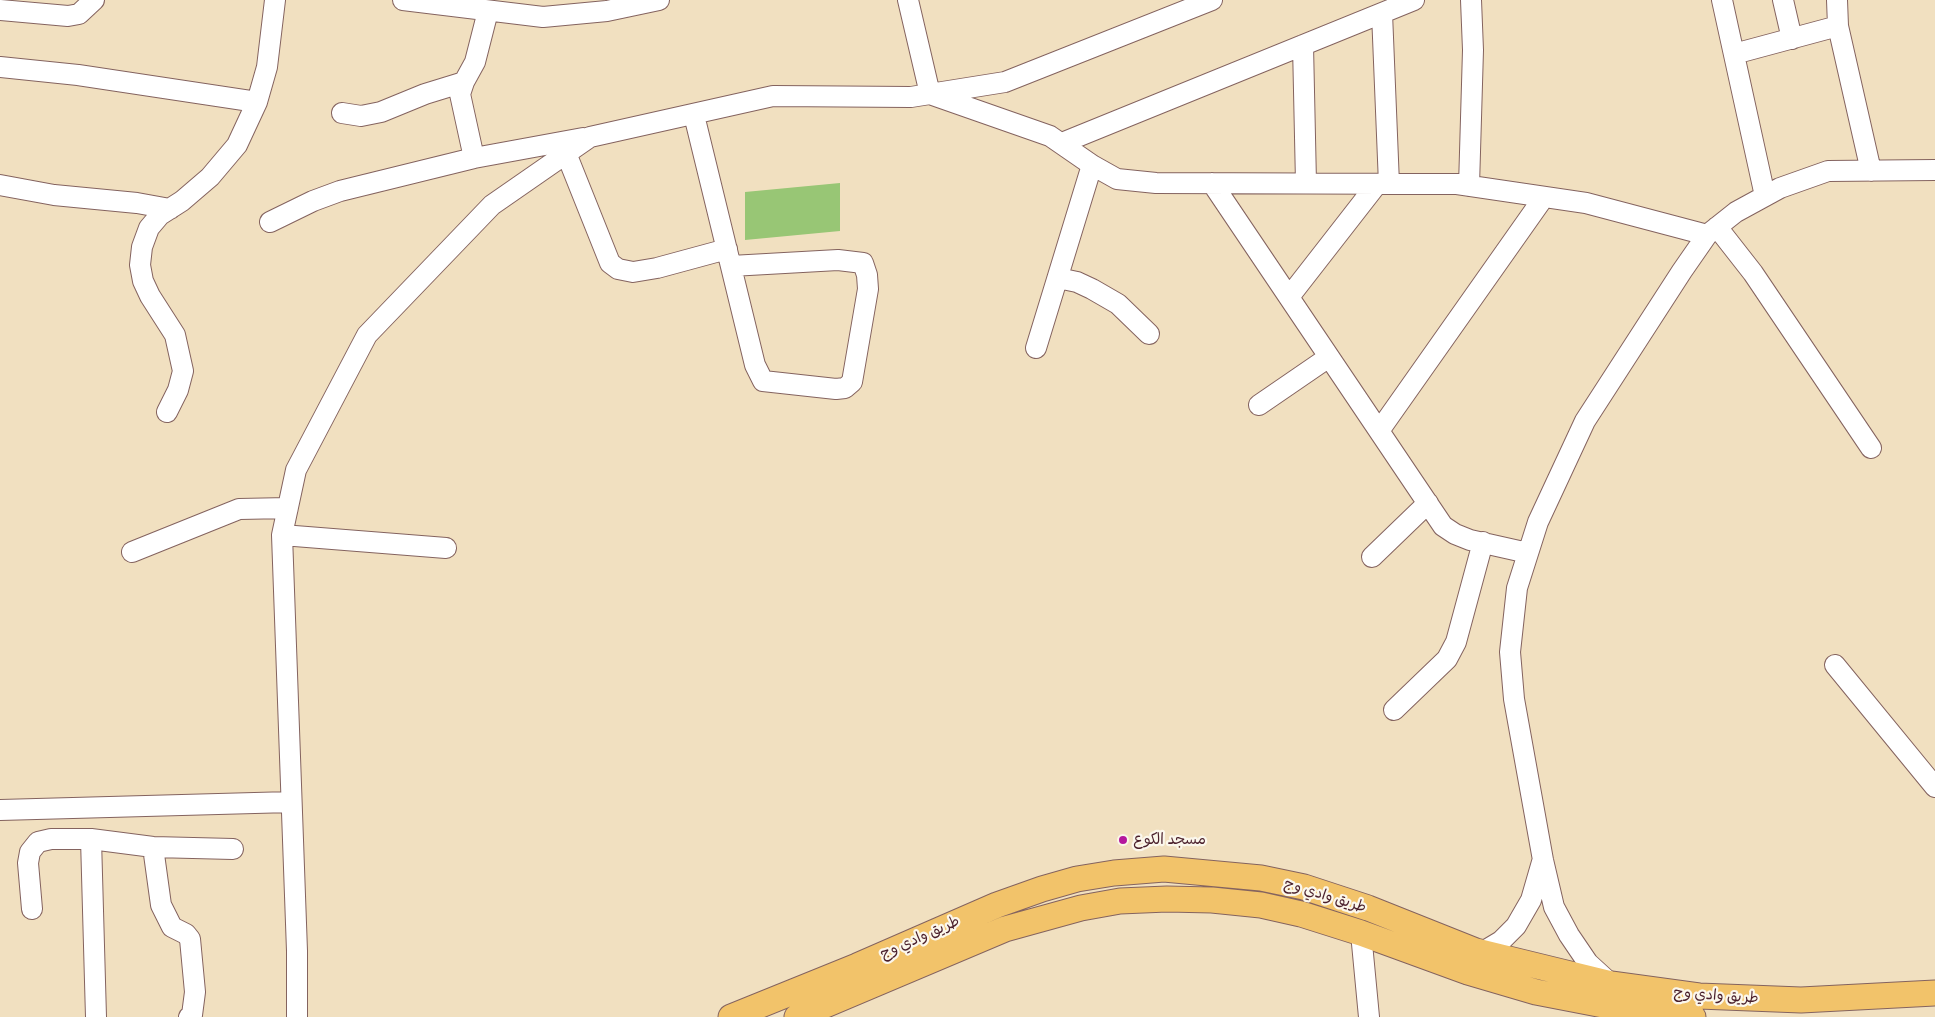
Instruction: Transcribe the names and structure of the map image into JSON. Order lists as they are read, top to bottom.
{
  "streets": {
    "main road": ["طريق وادي وج"]
  },
  "places": ["مسجد الكوع"]
}
